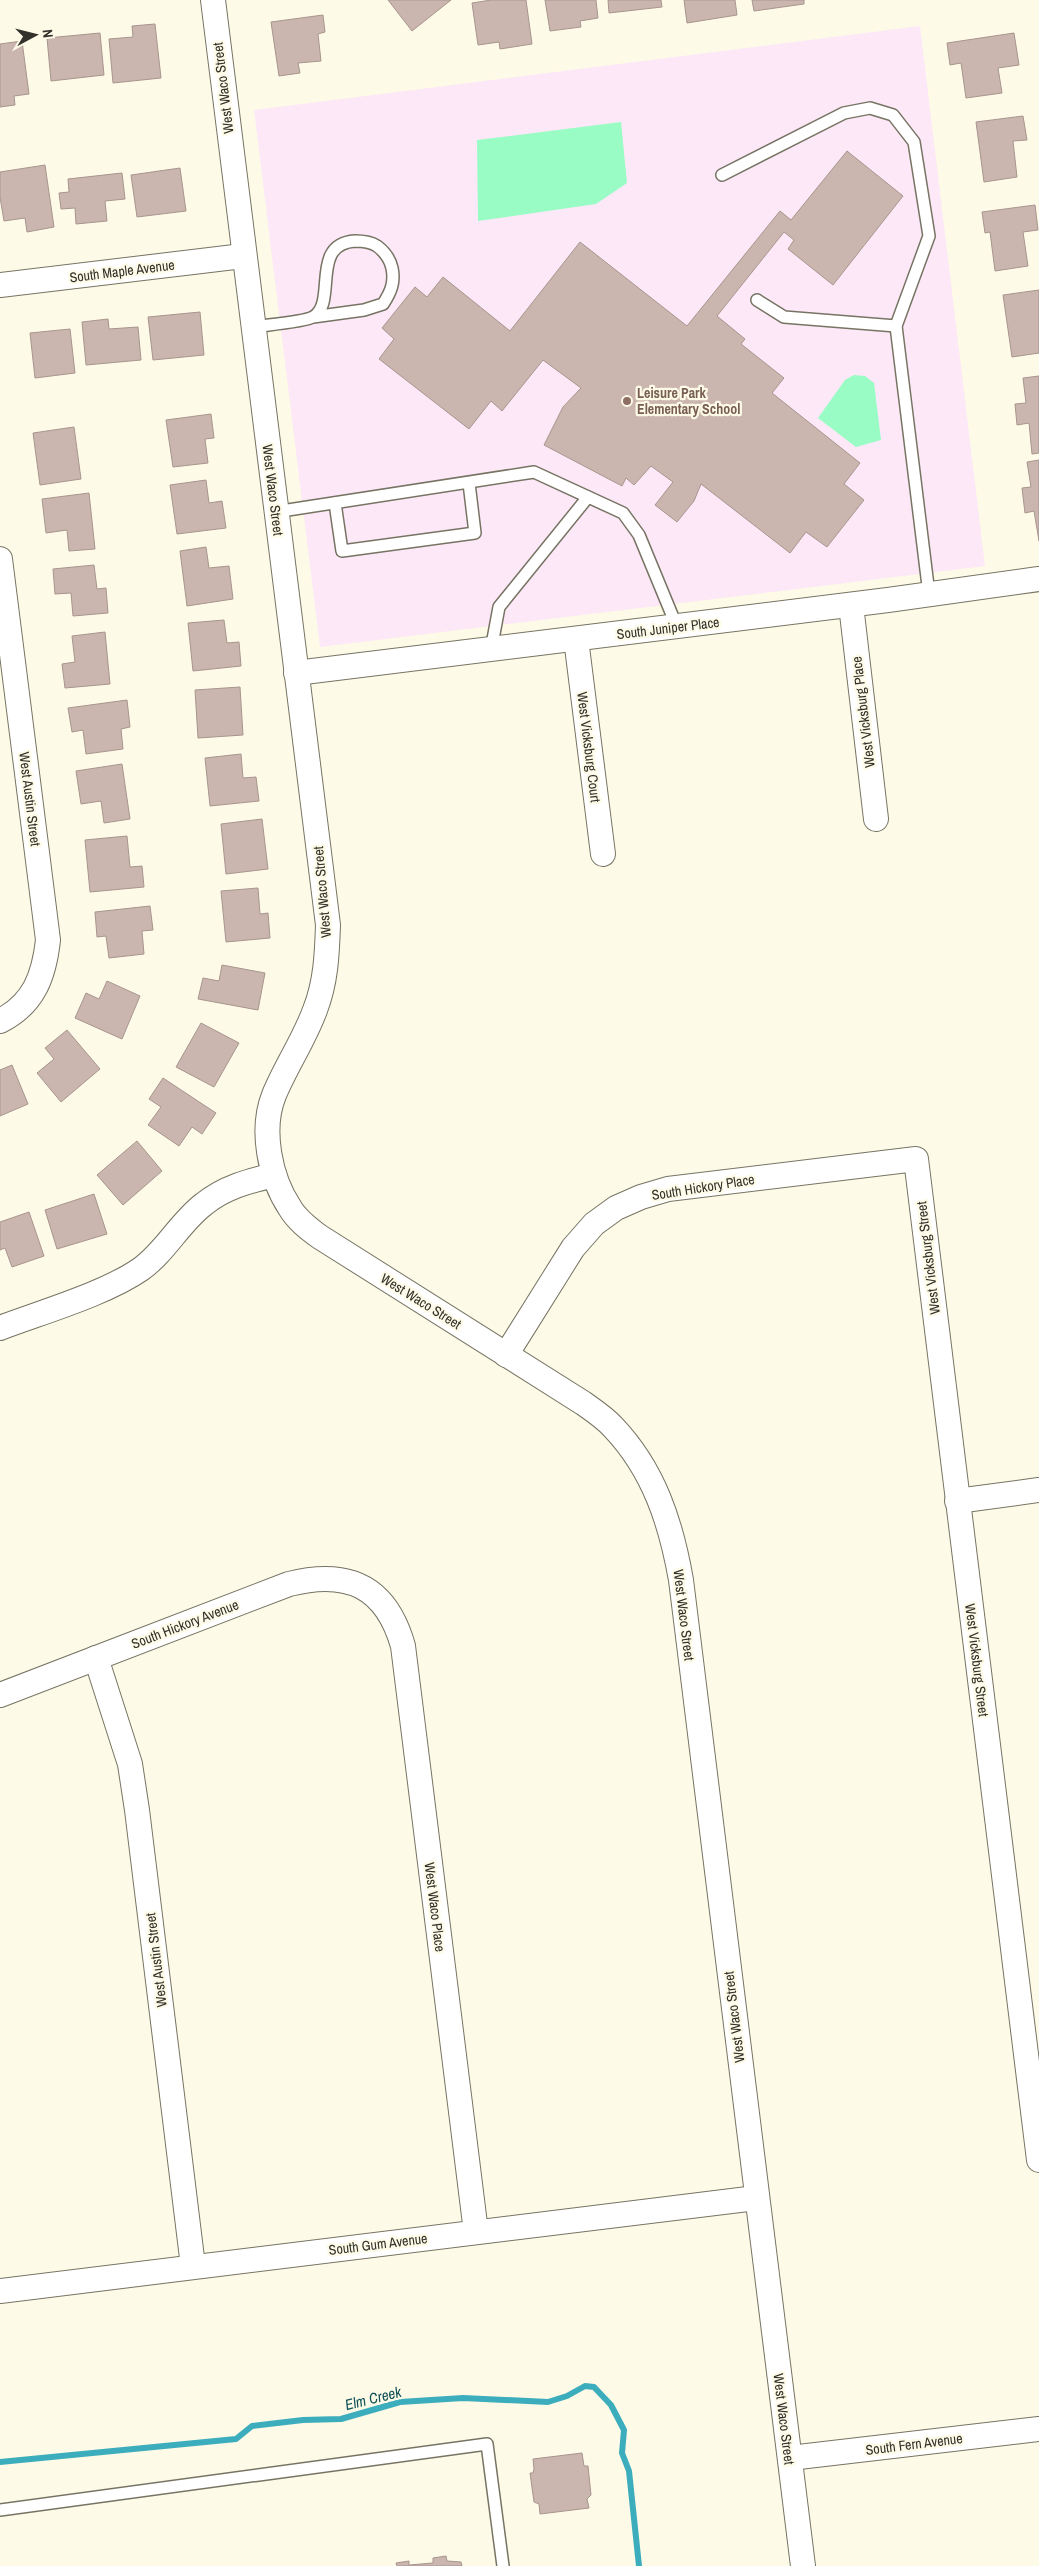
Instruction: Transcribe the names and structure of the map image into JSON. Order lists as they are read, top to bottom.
{
  "streets": {
    "street": [
      "West Waco Street",
      "South Maple Avenue",
      "South Juniper Place",
      "West Vicksburg Place",
      "West Vicksburg Court",
      "West Austin Street",
      "South Hickory Place",
      "West Vicksburg Street",
      "South Hickory Avenue",
      "West Waco Place",
      "South Gum Avenue",
      "South Fern Avenue"
    ]
  },
  "crossings": [
    ["West Waco Street", "South Maple Avenue"],
    ["West Waco Street", "South Juniper Place"],
    ["West Waco Street", "South Hickory Place"],
    ["West Waco Street", "South Gum Avenue"],
    ["West Waco Street", "South Fern Avenue"],
    ["South Juniper Place", "West Vicksburg Place"],
    ["South Juniper Place", "West Vicksburg Court"],
    ["West Austin Street", "South Hickory Avenue"],
    ["West Austin Street", "South Gum Avenue"],
    ["South Hickory Place", "West Vicksburg Street"],
    ["South Hickory Avenue", "West Waco Place"],
    ["West Waco Place", "South Gum Avenue"]
  ],
  "water": ["Elm Creek"],
  "places": ["Leisure Park Elementary School"],
  "north": "right"
}
